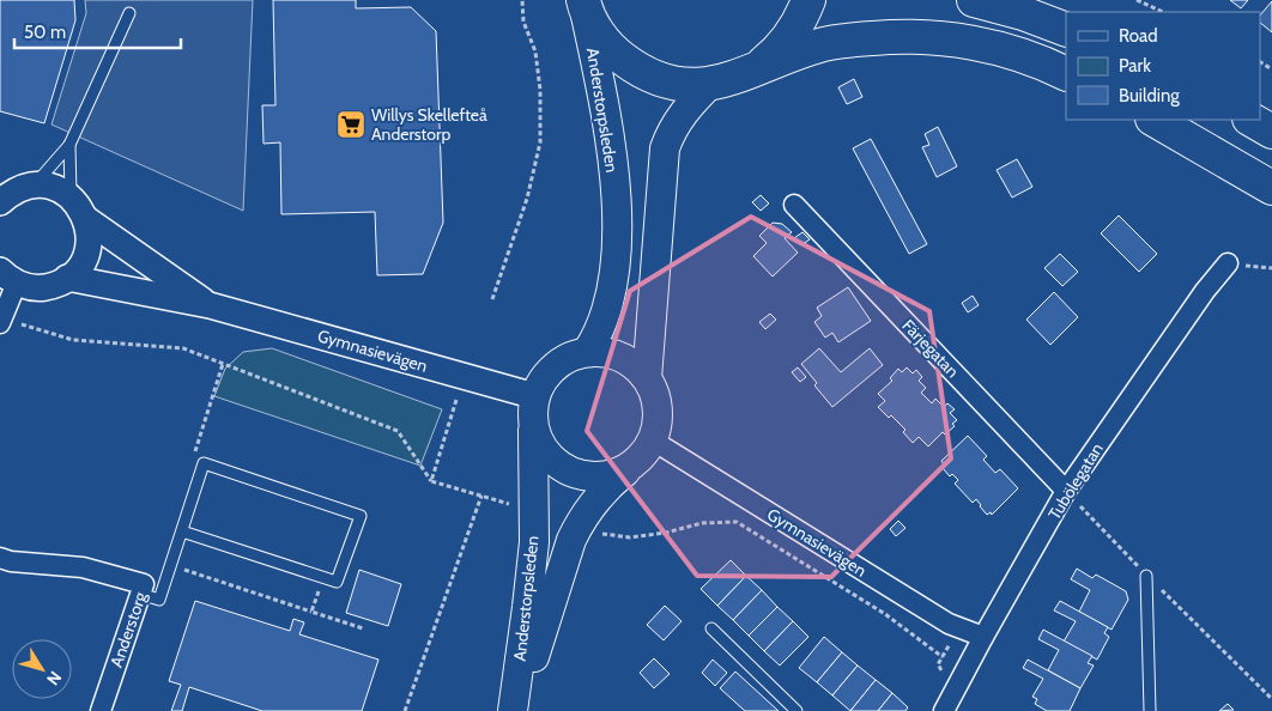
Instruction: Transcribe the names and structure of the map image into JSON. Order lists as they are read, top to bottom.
{
  "streets": {
    "main road": ["Anderstorpsleden"],
    "street": [
      "Färjegatan",
      "Gymnasievägen",
      "Tubölegatan",
      "Anderstorg"
    ]
  },
  "crossings": [
    ["Anderstorpsleden", "Gymnasievägen"],
    ["Färjegatan", "Tubölegatan"],
    ["Gymnasievägen", "Tubölegatan"]
  ],
  "places": {
    "supermarket": ["Willys Skellefteå Anderstorp"]
  },
  "legend": ["Road", "Park", "Building"],
  "scale_bar": "50 m",
  "north": "bottom right"
}
